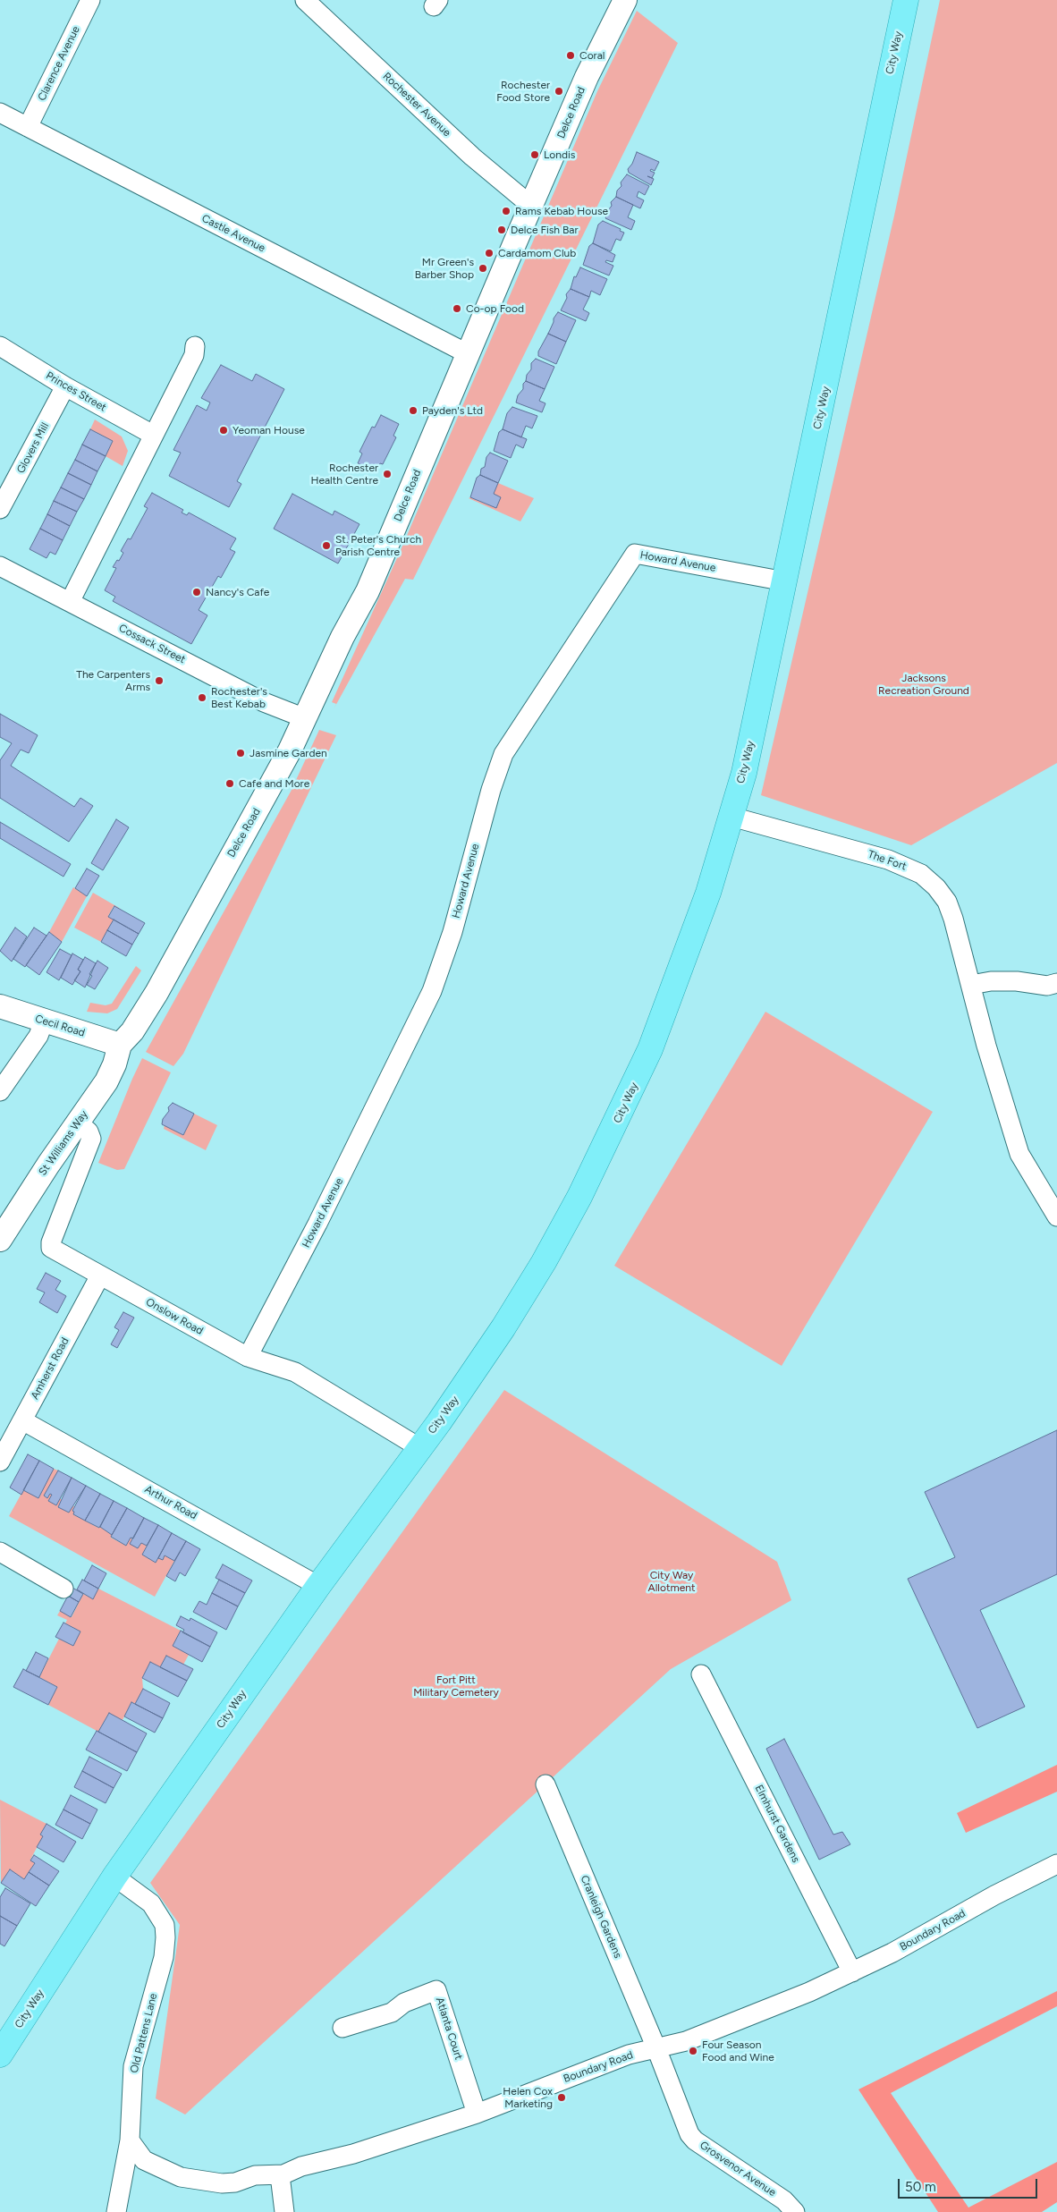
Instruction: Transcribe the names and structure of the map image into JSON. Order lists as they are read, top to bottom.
{
  "streets": {
    "main road": ["City Way"],
    "street": [
      "Clarence Avenue",
      "Rochester Avenue",
      "Delce Road",
      "Castle Avenue",
      "Princes Street",
      "Glovers Mill",
      "Howard Avenue",
      "Cossack Street",
      "The Fort",
      "Cecil Road",
      "St Williams Way",
      "Onslow Road",
      "Amherst Road",
      "Arthur Road",
      "Elmhurst Gardens",
      "Cranleigh Gardens",
      "Boundary Road",
      "Atlanta Court",
      "Old Pattens Lane",
      "Grosvenor Avenue"
    ]
  },
  "crossings": [
    ["City Way", "Howard Avenue"],
    ["City Way", "The Fort"],
    ["City Way", "Onslow Road"],
    ["City Way", "Arthur Road"],
    ["City Way", "Old Pattens Lane"],
    ["Clarence Avenue", "Castle Avenue"],
    ["Rochester Avenue", "Delce Road"],
    ["Delce Road", "Castle Avenue"],
    ["Delce Road", "Cossack Street"],
    ["Delce Road", "Cecil Road"],
    ["Delce Road", "St Williams Way"],
    ["Princes Street", "Glovers Mill"],
    ["Howard Avenue", "Onslow Road"],
    ["Cecil Road", "St Williams Way"],
    ["St Williams Way", "Onslow Road"],
    ["Onslow Road", "Amherst Road"],
    ["Amherst Road", "Arthur Road"],
    ["Elmhurst Gardens", "Boundary Road"],
    ["Cranleigh Gardens", "Boundary Road"],
    ["Cranleigh Gardens", "Grosvenor Avenue"],
    ["Boundary Road", "Atlanta Court"],
    ["Boundary Road", "Old Pattens Lane"],
    ["Boundary Road", "Grosvenor Avenue"]
  ],
  "parks": ["Jacksons Recreation Ground", "City Way Allotment", "Fort Pitt Military Cemetery"],
  "places": [
    "Coral",
    "Rochester Food Store",
    "Londis",
    "Rams Kebab House",
    "Delce Fish Bar",
    "Cardamom Club",
    "Mr Green's Barber Shop",
    "Co-op Food",
    "Payden's Ltd",
    "Yeoman House",
    "Rochester Health Centre",
    "St. Peter's Church Parish Centre",
    "Nancy's Cafe",
    "The Carpenters Arms",
    "Rochester's Best Kebab",
    "Jasmine Garden",
    "Cafe and More",
    "Four Season Food and Wine",
    "Helen Cox Marketing"
  ],
  "scale_bar": "50 m"
}
